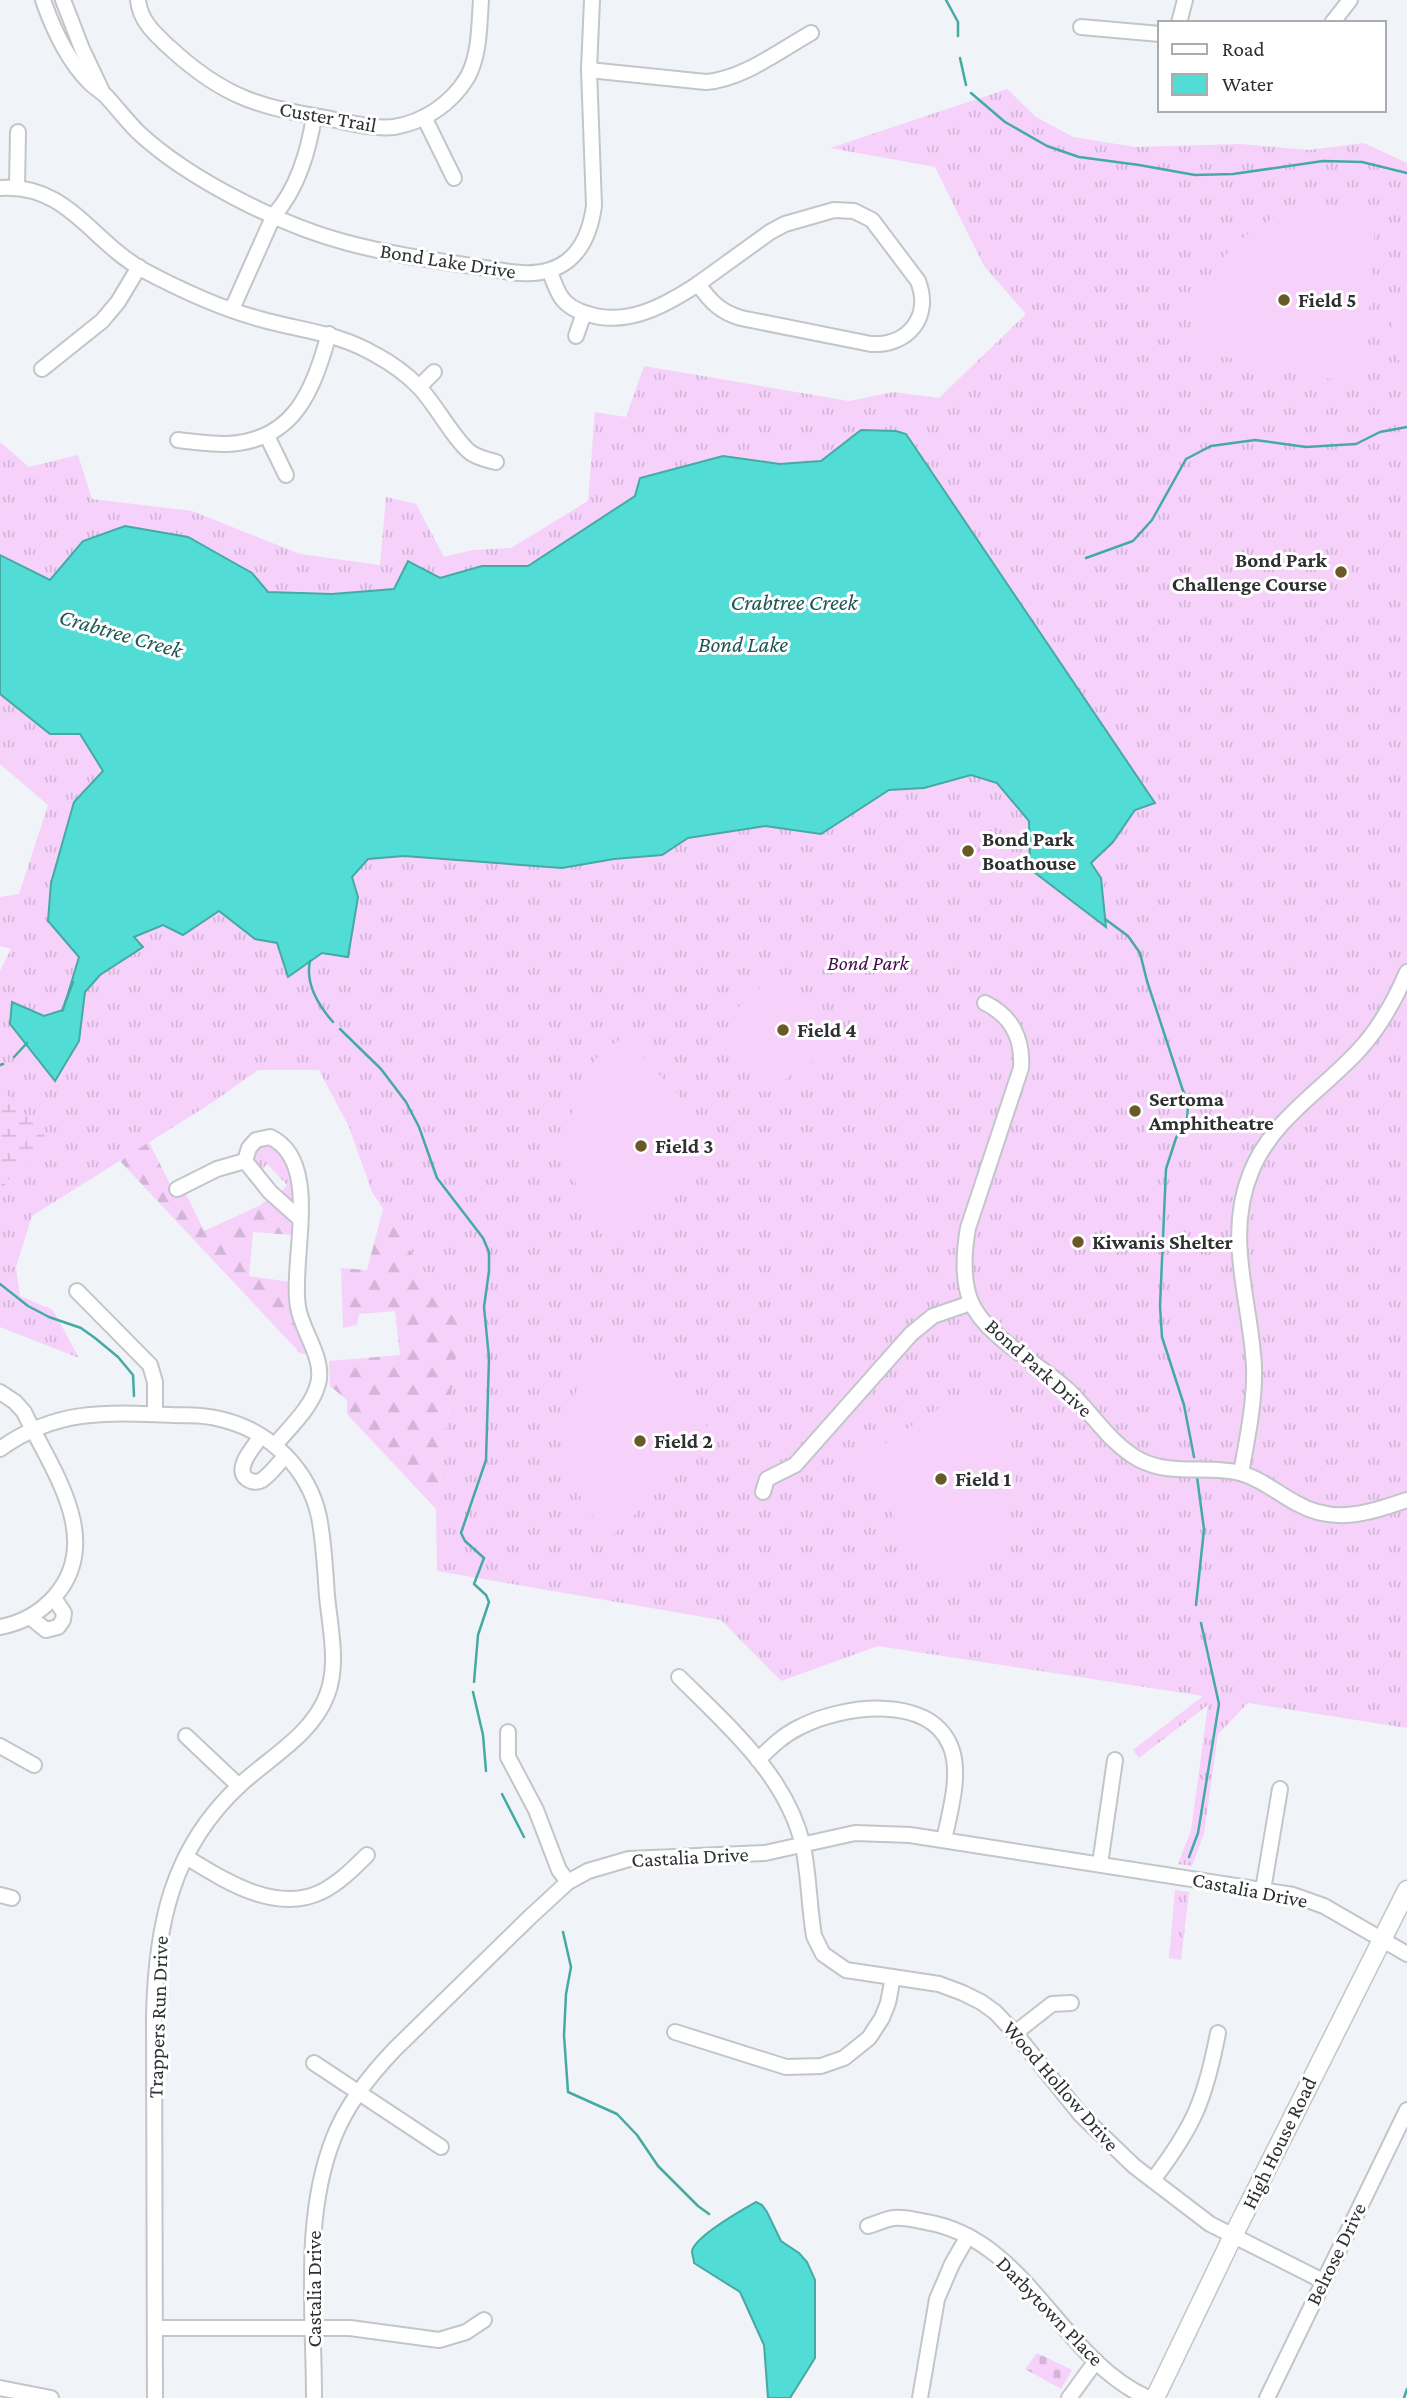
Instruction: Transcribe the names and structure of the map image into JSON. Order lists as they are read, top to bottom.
{
  "streets": {
    "main road": ["High House Road"],
    "street": [
      "Custer Trail",
      "Bond Lake Drive",
      "Bond Park Drive",
      "Castalia Drive",
      "Trappers Run Drive",
      "Wood Hollow Drive",
      "Belrose Drive",
      "Darbytown Place"
    ]
  },
  "crossings": [
    ["Castalia Drive", "Wood Hollow Drive"],
    ["Castalia Drive", "High House Road"],
    ["Wood Hollow Drive", "High House Road"],
    ["Wood Hollow Drive", "Belrose Drive"]
  ],
  "water": ["Crabtree Creek", "Bond Lake"],
  "parks": ["Bond Park"],
  "places": [
    "Field 5",
    "Bond Park Challenge Course",
    "Bond Park Boathouse",
    "Field 4",
    "Sertoma Amphitheatre",
    "Field 3",
    "Kiwanis Shelter",
    "Field 2",
    "Field 1"
  ],
  "legend": ["Road", "Water"]
}
